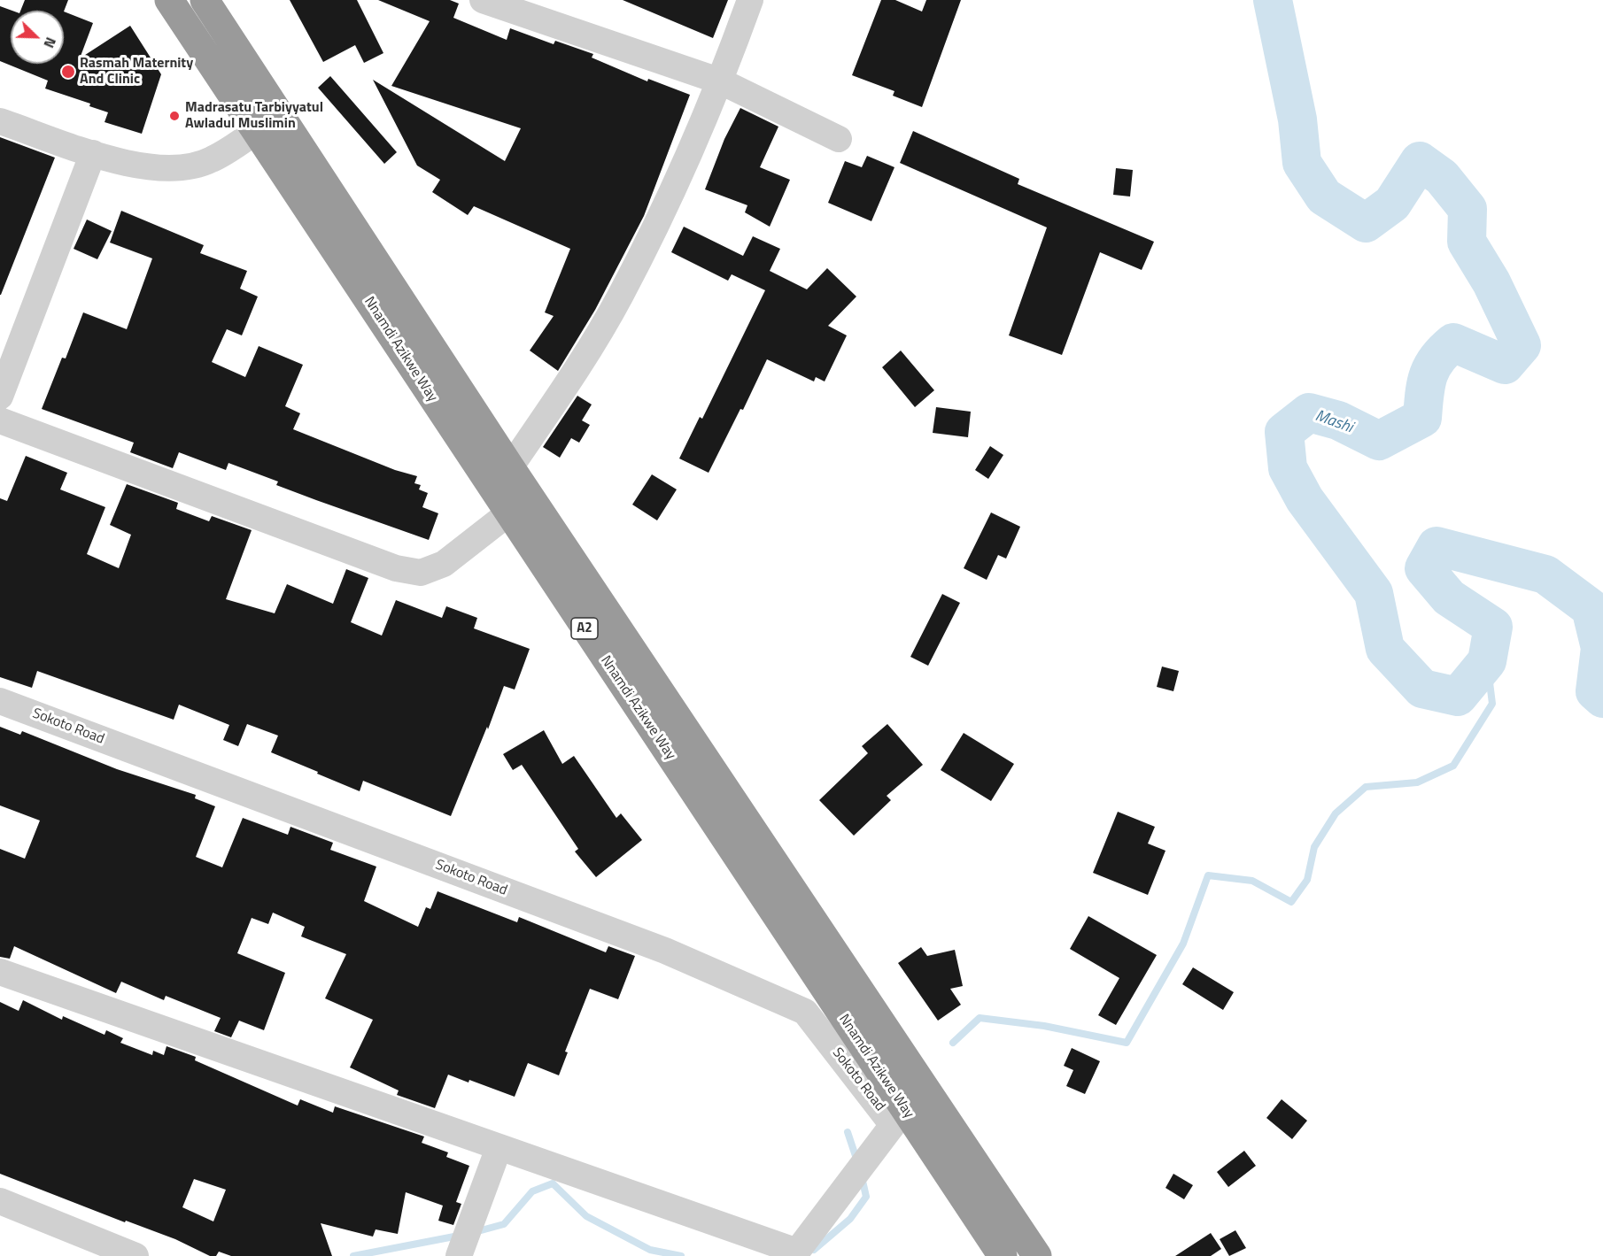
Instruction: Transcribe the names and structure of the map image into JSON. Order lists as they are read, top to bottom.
{
  "streets": {
    "highway": ["Nnamdi Azikwe Way", "A2"],
    "street": ["Sokoto Road"]
  },
  "water": ["Mashi"],
  "places": ["Rasmah Maternity And Clinic", "Madrasatu Tarbiyyatul Awladul Muslimin"],
  "north": "bottom right"
}
